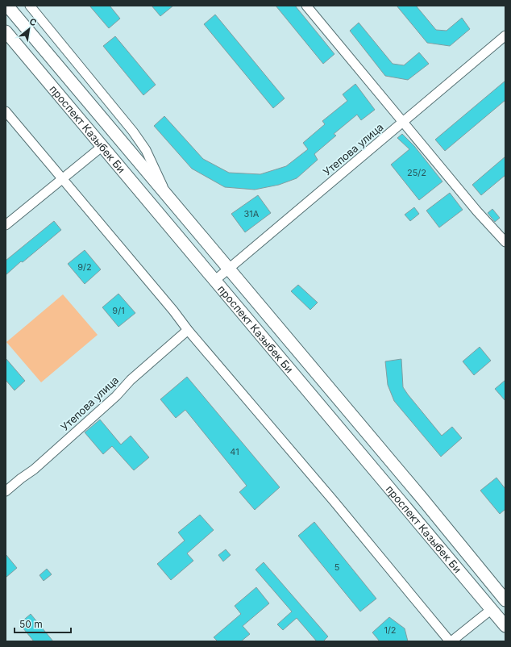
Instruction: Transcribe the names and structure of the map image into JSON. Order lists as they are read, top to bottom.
{
  "streets": {
    "street": ["проспект Казыбек Би", "Утепова улица"]
  },
  "crossings": [
    ["проспект Казыбек Би", "Утепова улица"]
  ],
  "house_numbers": [
    "25/2",
    "31А",
    "9/2",
    "9/1",
    "41",
    "5",
    "1/2"
  ],
  "scale_bar": "50 m",
  "north": "top right"
}
